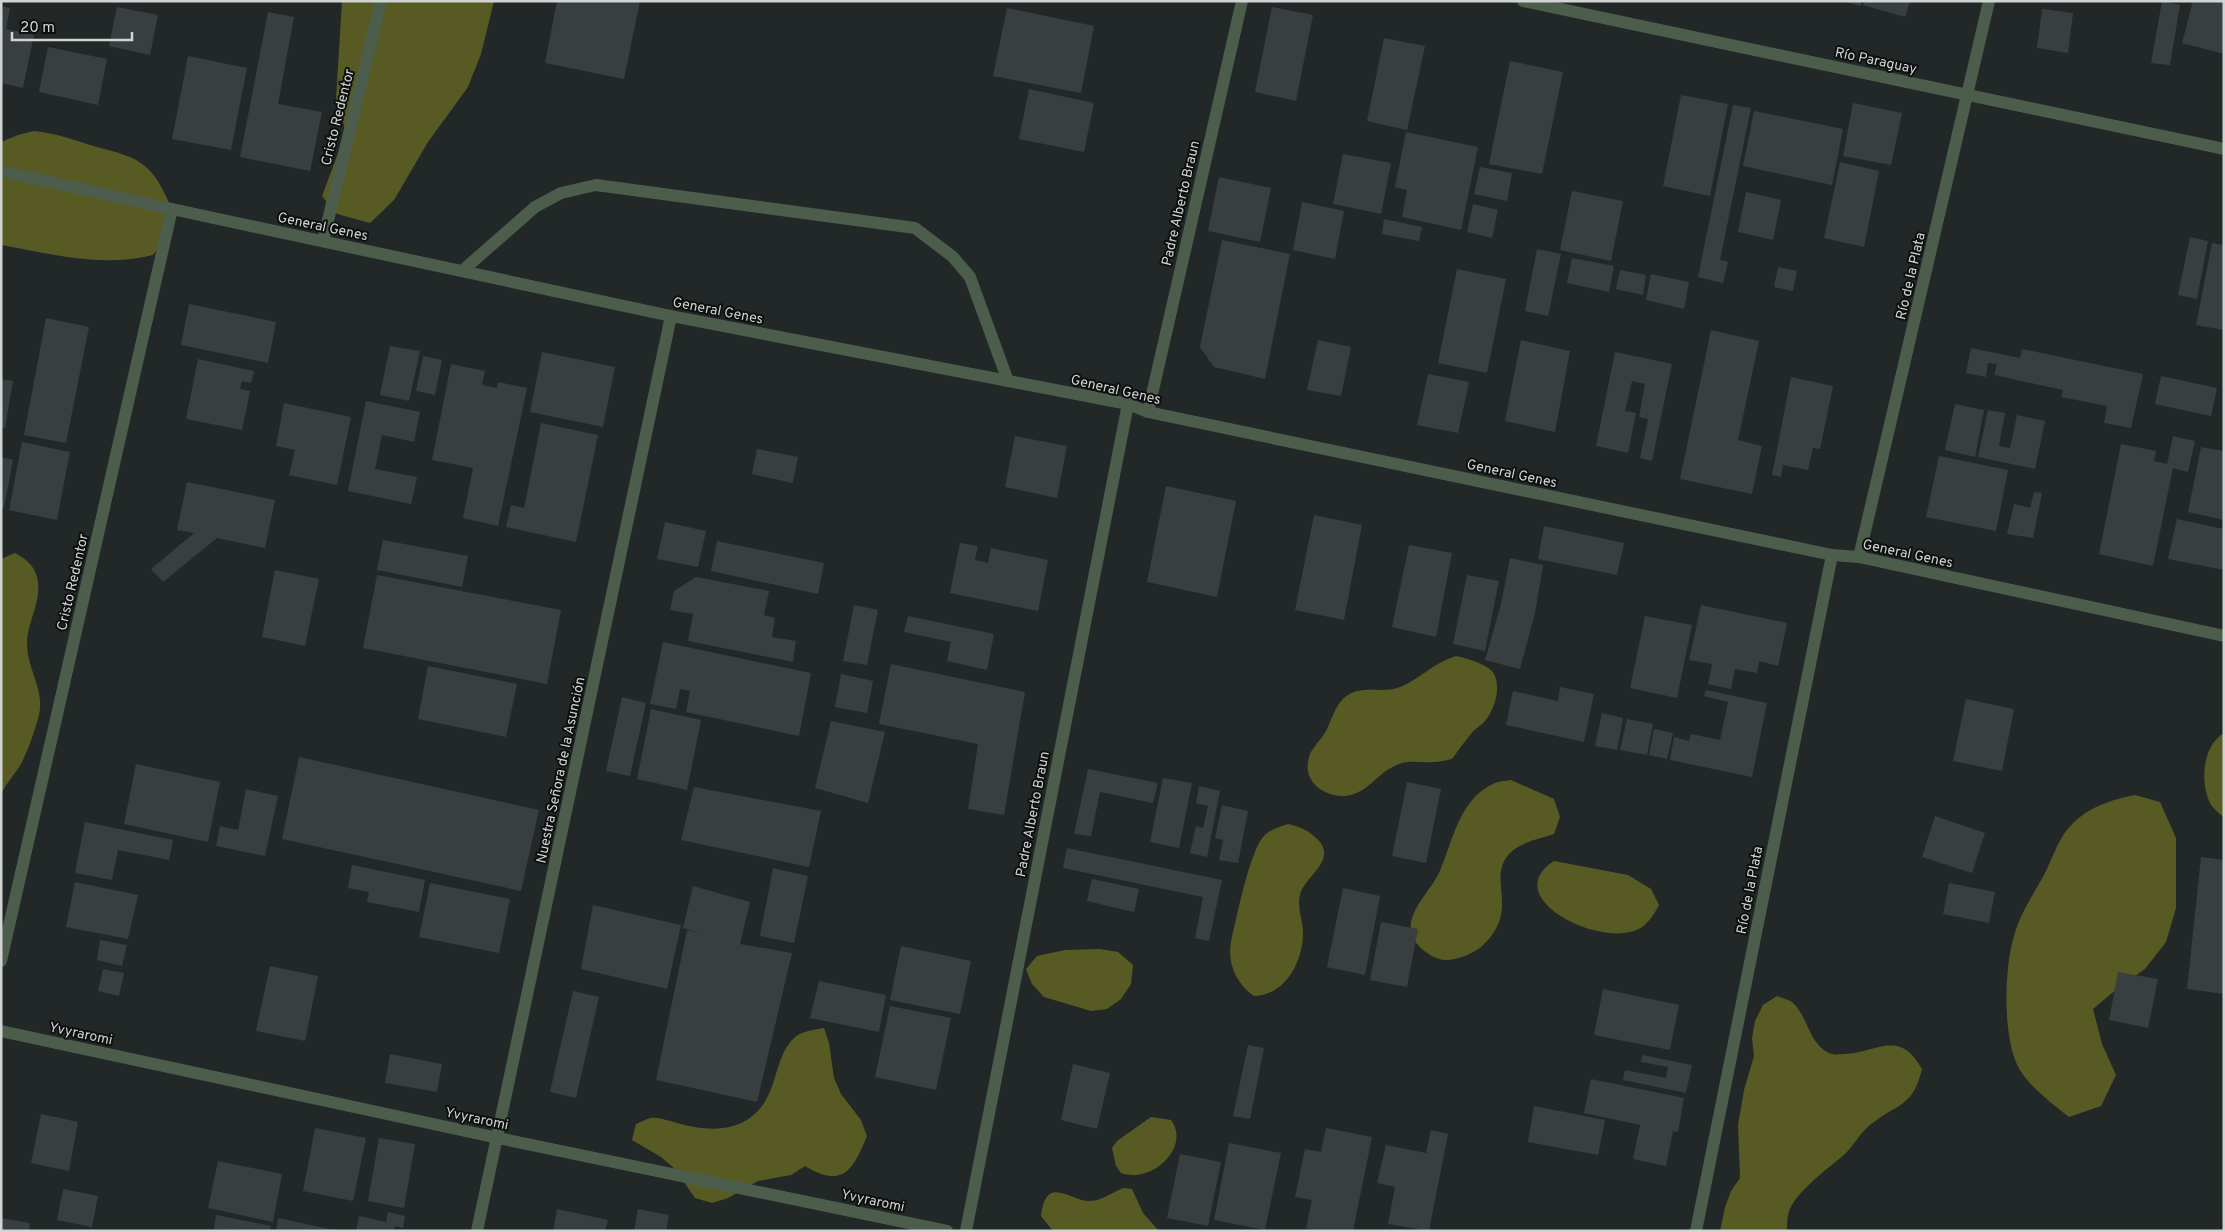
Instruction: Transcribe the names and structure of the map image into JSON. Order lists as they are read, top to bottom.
{
  "streets": {
    "street": [
      "Río Paraguay",
      "Cristo Redentor",
      "Padre Alberto Braun",
      "General Genes",
      "Río de la Plata",
      "Nuestra Señora de la Asunción",
      "Yvyraromi"
    ]
  },
  "crossings": [
    ["Río Paraguay", "Río de la Plata"],
    ["Cristo Redentor", "General Genes"],
    ["Padre Alberto Braun", "General Genes"],
    ["General Genes", "Río de la Plata"],
    ["General Genes", "Nuestra Señora de la Asunción"],
    ["Nuestra Señora de la Asunción", "Yvyraromi"]
  ],
  "scale_bar": "20 m"
}
